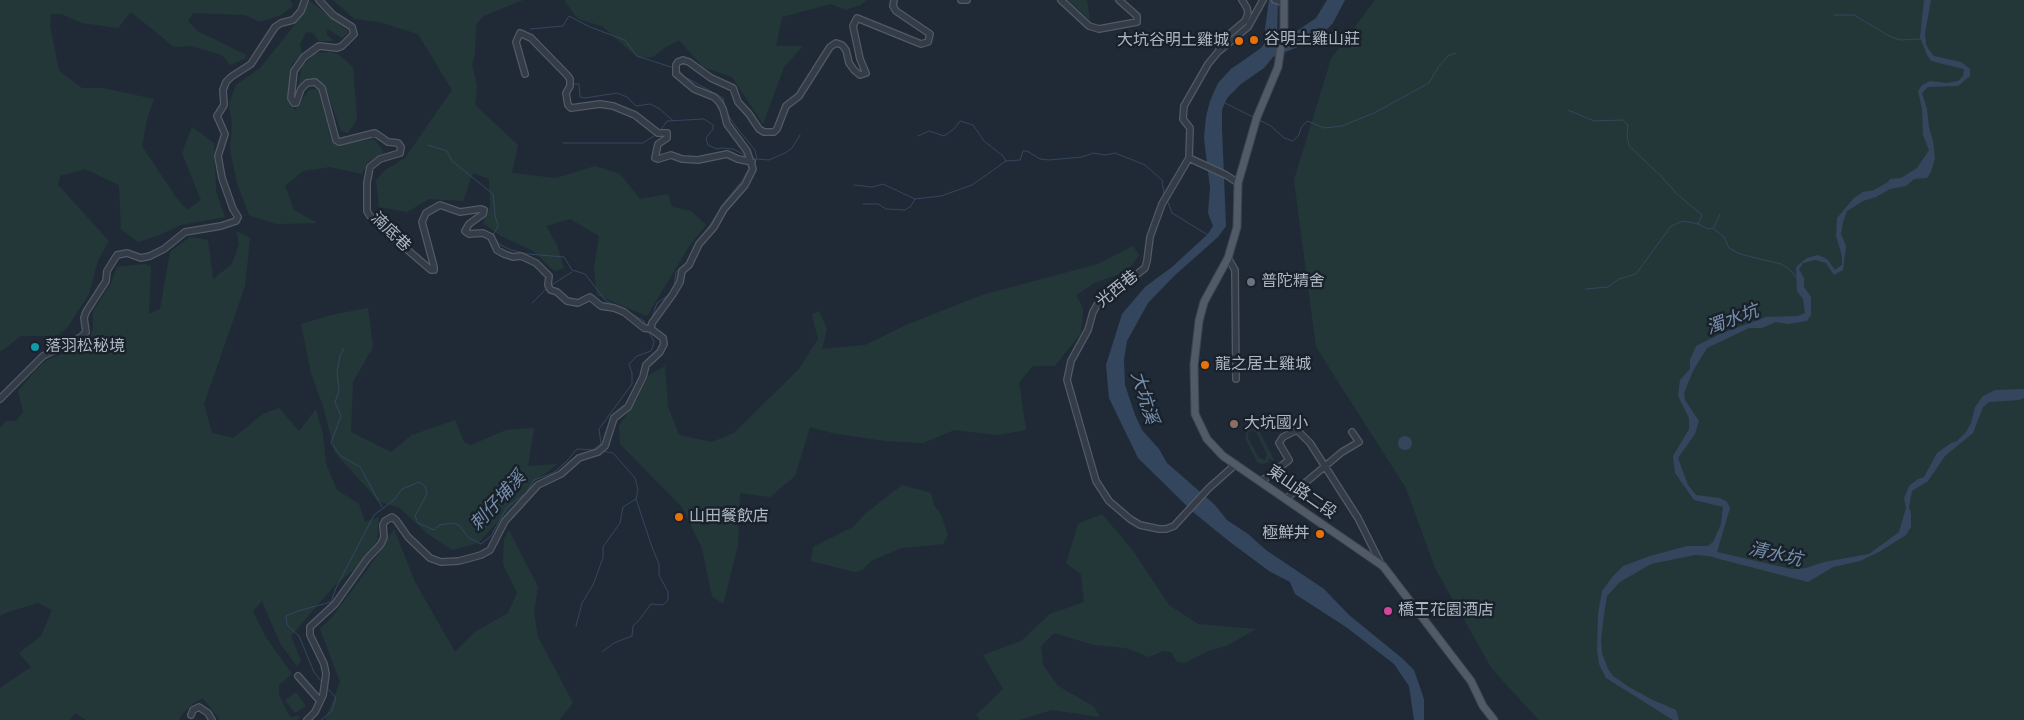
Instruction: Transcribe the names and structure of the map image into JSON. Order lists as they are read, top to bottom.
{
  "streets": {
    "main road": ["東山路二段"],
    "street": ["湳底巷", "光西巷"]
  },
  "crossings": [
    ["光西巷", "東山路二段"]
  ],
  "water": [
    "濁水坑",
    "大坑溪",
    "刺仔埔溪",
    "清水坑"
  ],
  "places": [
    "谷明土雞山莊",
    "大坑谷明土雞城",
    "普陀精舍",
    "落羽松秘境",
    "龍之居土雞城",
    "大坑國小",
    "山田餐飲店",
    "極鮮丼",
    "橋王花園酒店"
  ]
}
